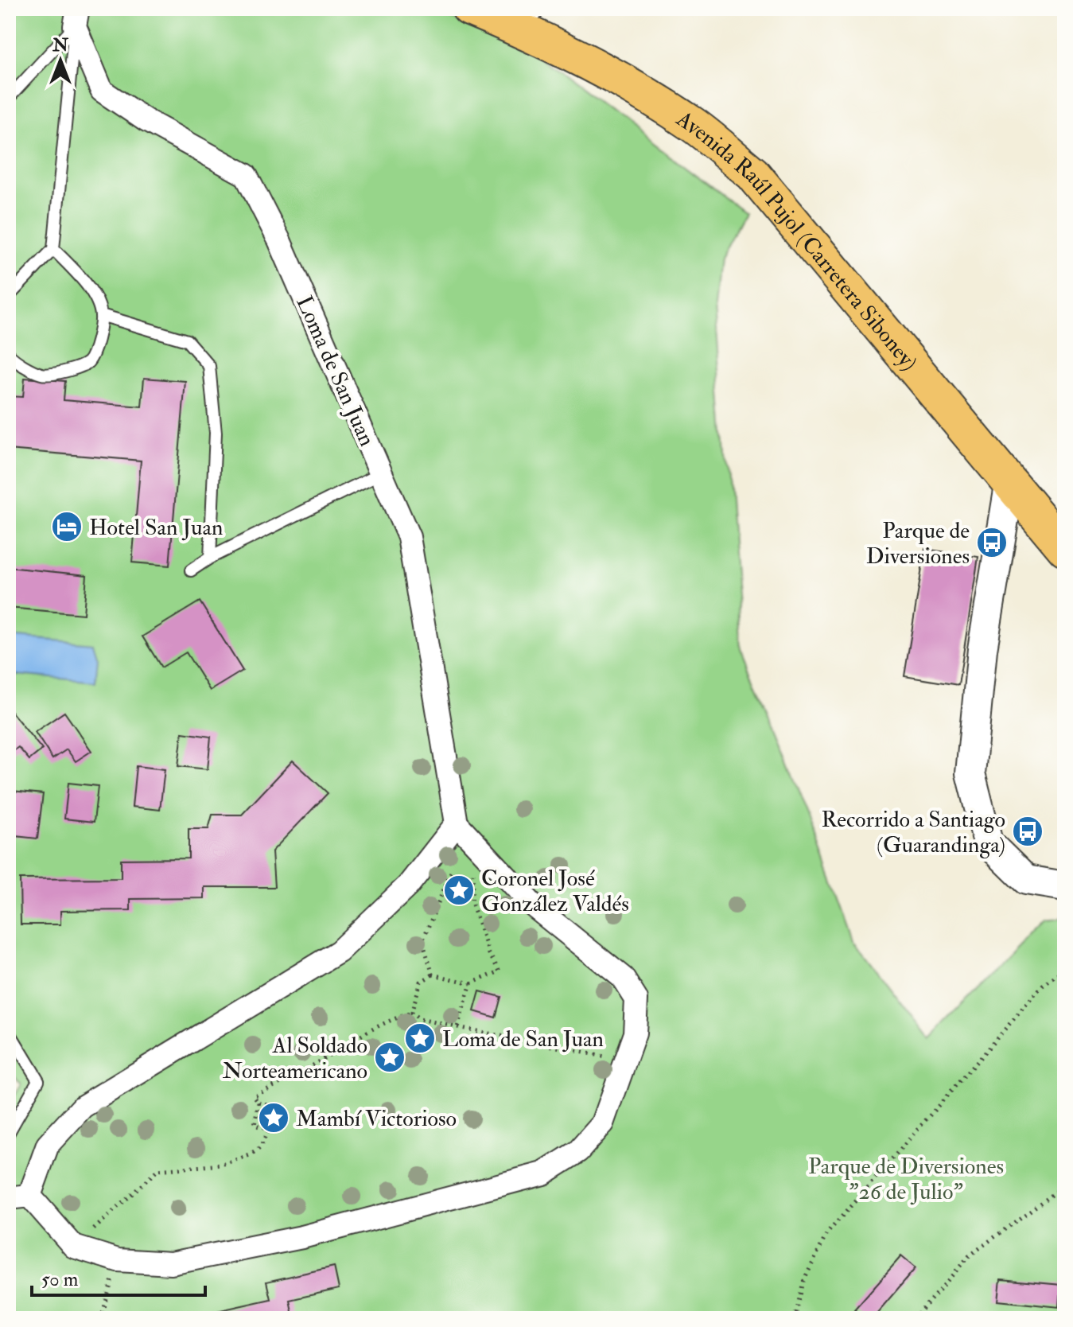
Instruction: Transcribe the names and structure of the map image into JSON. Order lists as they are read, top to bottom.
{
  "streets": {
    "main road": ["Avenida Raúl Pujol (Carretera Siboney)"],
    "street": ["Loma de San Juan"]
  },
  "parks": ["Parque de Diversiones \"26 de Julio\""],
  "places": {
    "hotel": ["Hotel San Juan"],
    "bus stop": ["Parque de Diversiones", "Recorrido a Santiago (Guarandinga)"],
    "place": [
      "Coronel José González Valdés",
      "Loma de San Juan",
      "Al Soldado Norteamericano",
      "Mambí Victorioso"
    ]
  },
  "scale_bar": "50 m",
  "north": "top"
}
